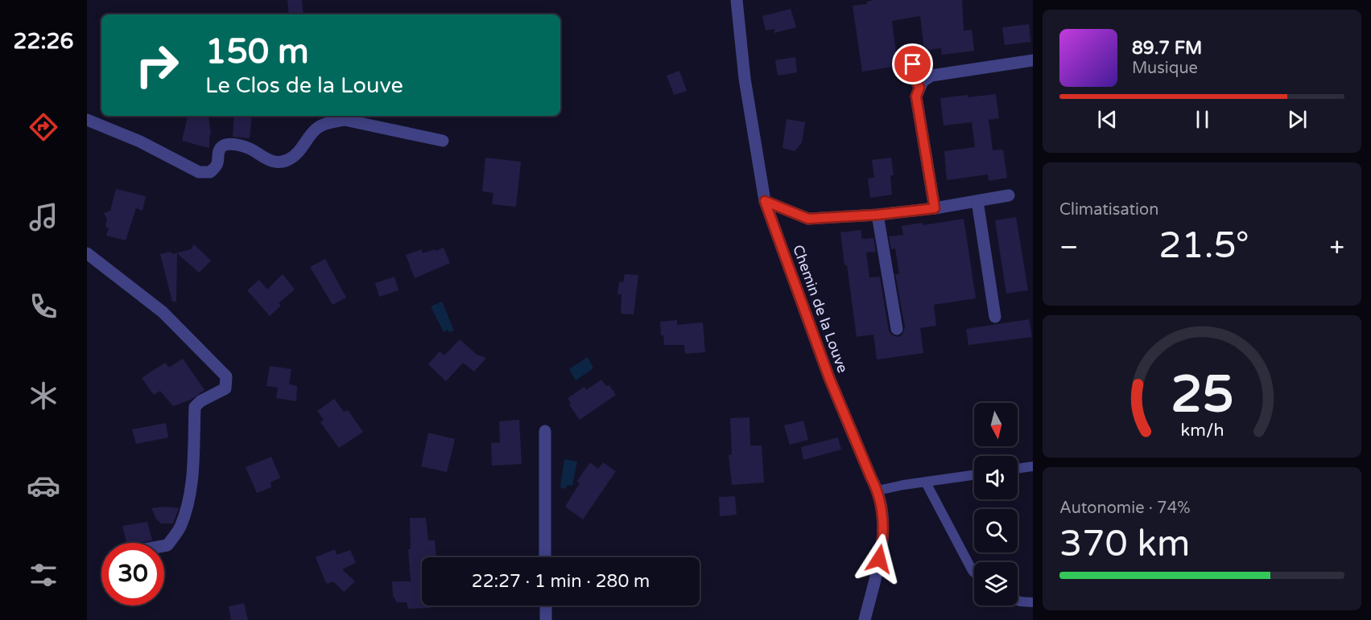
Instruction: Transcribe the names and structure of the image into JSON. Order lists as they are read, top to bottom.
{
  "streets": {
    "street": ["Chemin de la Louve"]
  },
  "north": "bottom",
  "page": {
    "tabs": "22:26",
    "turn": ["150 m", "Le Clos de la Louve"],
    "song": ["89.7 FM", "Musique"],
    "tile": [
      "Climatisation",
      ["Autonomie · 74%", "370 km"]
    ],
    "heat": ["−", "21.5°", "+"],
    "limit": "30",
    "trip": "22:27 · 1 min · 280 m",
    "gauge": ["25", "km/h"]
  }
}
